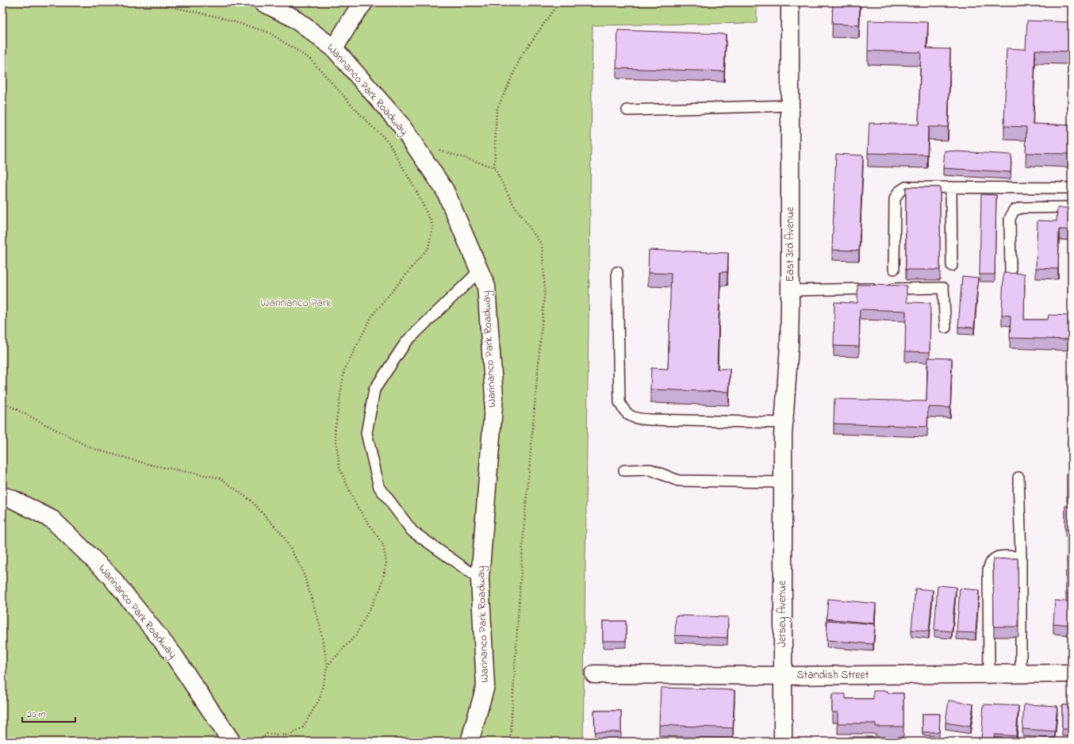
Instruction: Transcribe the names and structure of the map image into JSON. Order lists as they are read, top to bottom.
{
  "streets": {
    "street": [
      "Warinanco Park Roadway",
      "East 3rd Avenue",
      "Jersey Avenue",
      "Standish Street"
    ]
  },
  "crossings": [
    ["East 3rd Avenue", "Jersey Avenue"],
    ["Jersey Avenue", "Standish Street"]
  ],
  "parks": ["Warinanco Park"],
  "scale_bar": "20 m"
}
